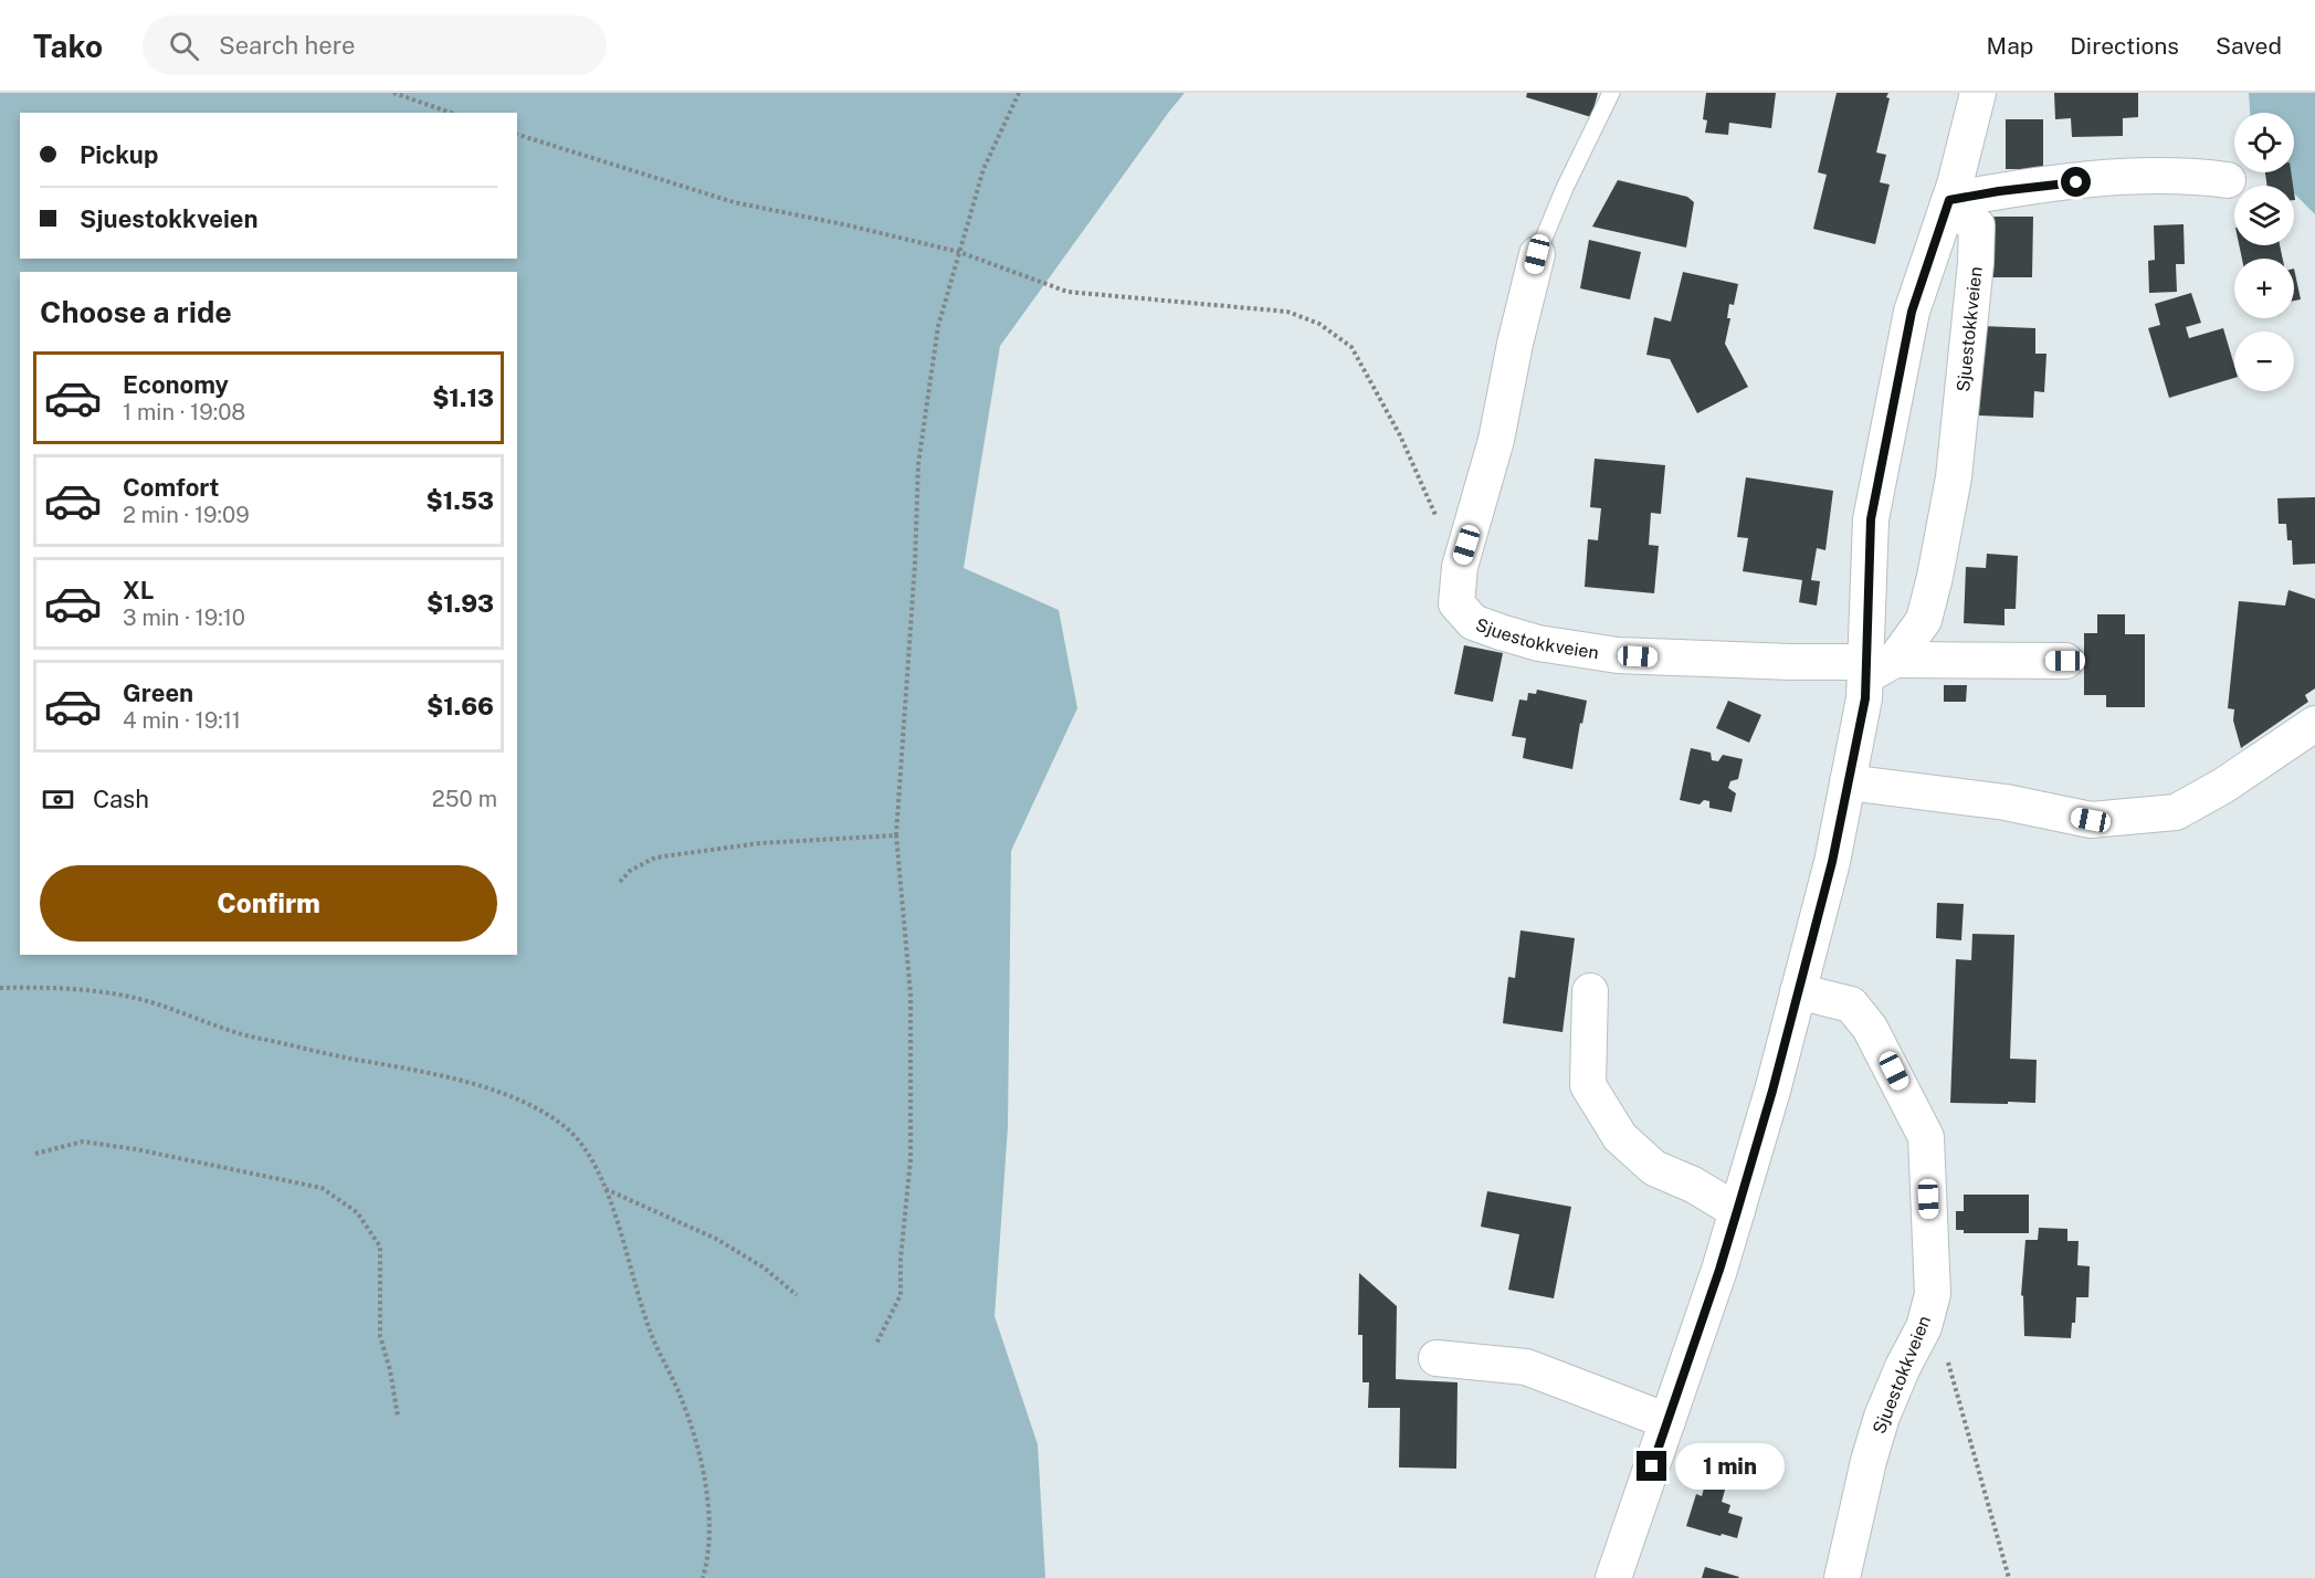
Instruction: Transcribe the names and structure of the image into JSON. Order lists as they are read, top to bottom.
{
  "streets": {
    "street": ["Sjuestokkveien"]
  },
  "page": {
    "header": "Tako",
    "search": "Search here",
    "nav": ["Map", "Directions", "Saved"],
    "map_buttons": ["+", "−"],
    "banner": ["Pickup", "Sjuestokkveien"],
    "heading": "Choose a ride",
    "list": [
      {
        "name": "Economy",
        "note": "1 min · 19:08",
        "value": "$1.13"
      },
      {
        "name": "Comfort",
        "note": "2 min · 19:09",
        "value": "$1.53"
      },
      {
        "name": "XL",
        "note": "3 min · 19:10",
        "value": "$1.93"
      },
      {
        "name": "Green",
        "note": "4 min · 19:11",
        "value": "$1.66"
      }
    ],
    "pay": ["Cash", "250 m"],
    "buttons": "Confirm",
    "bubble": "1 min"
  }
}
